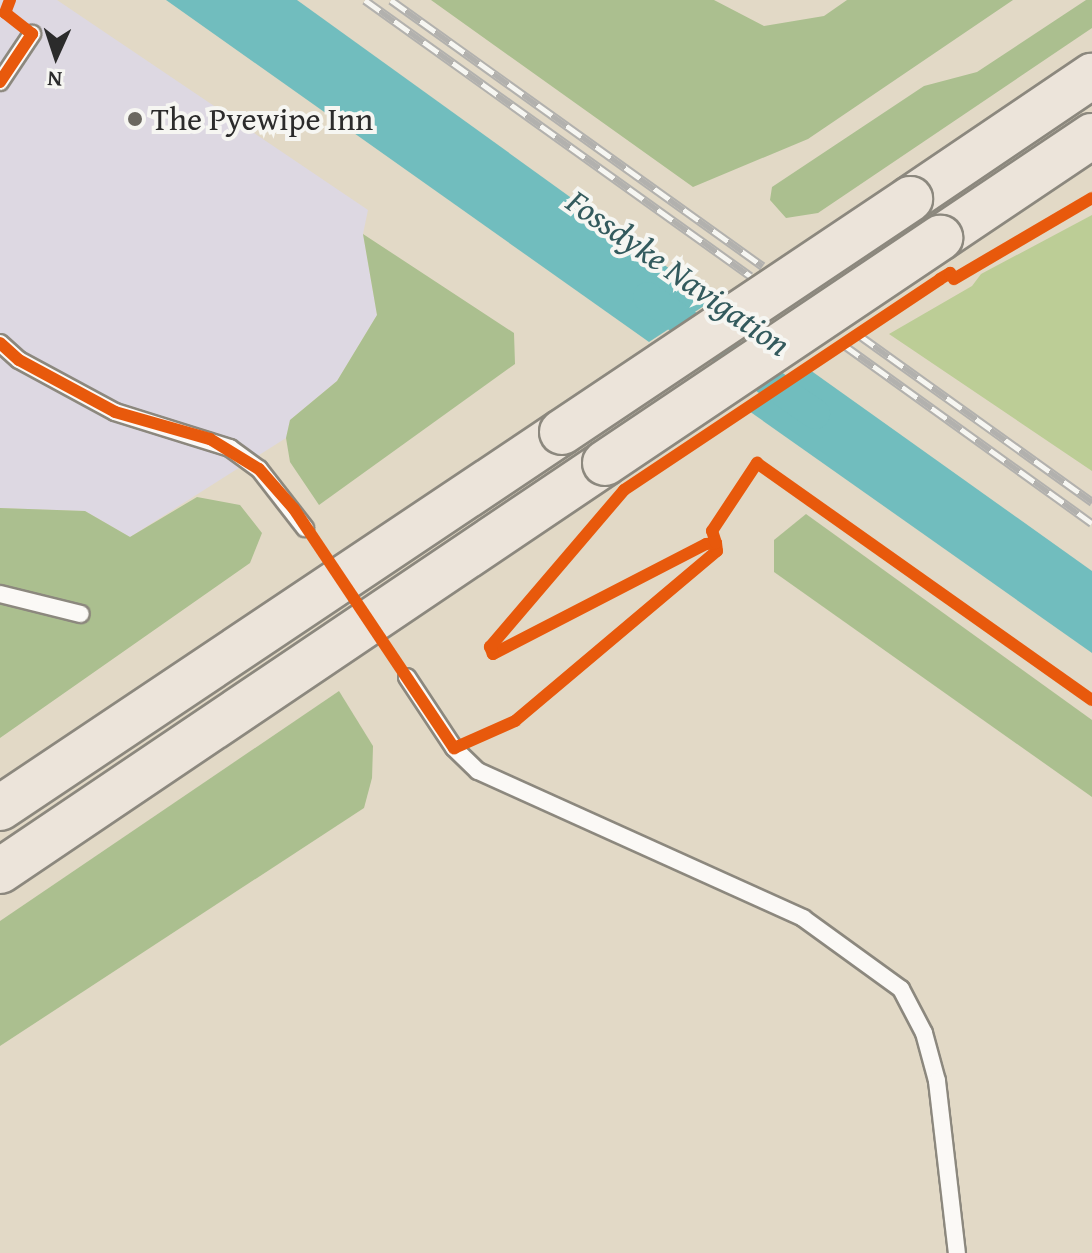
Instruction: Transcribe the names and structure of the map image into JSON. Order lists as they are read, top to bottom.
{
  "water": ["Fossdyke Navigation"],
  "places": ["The Pyewipe Inn"],
  "north": "bottom"
}
